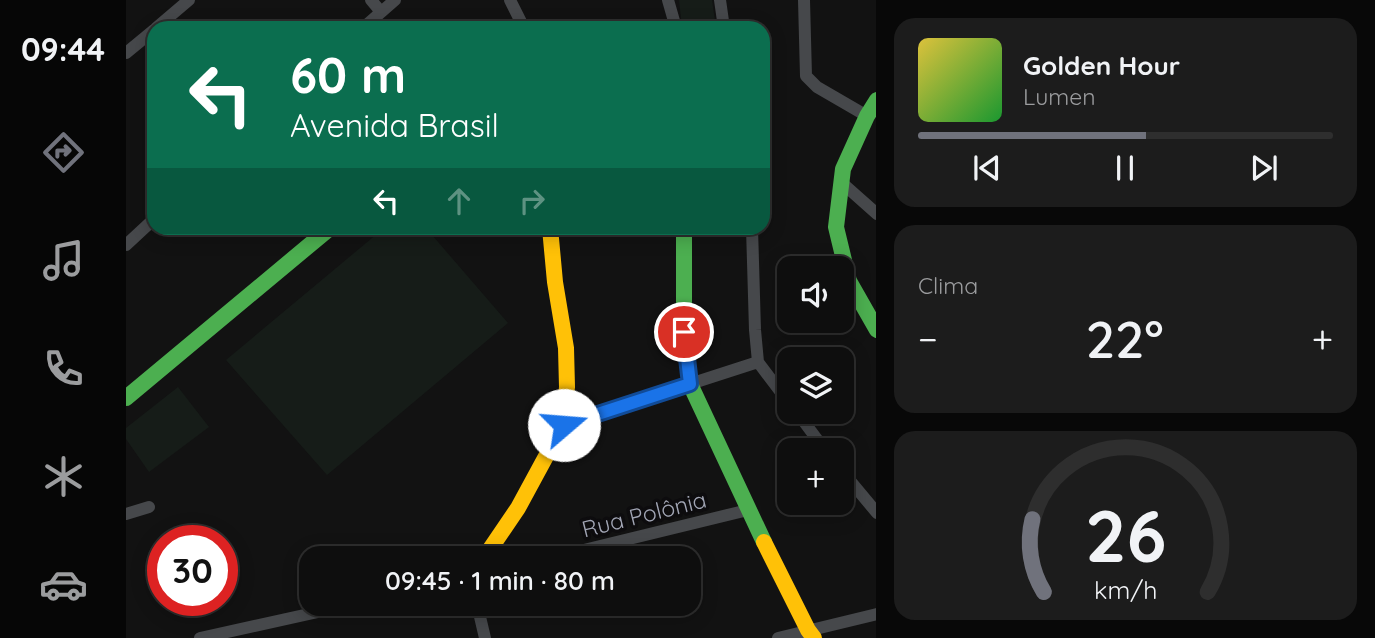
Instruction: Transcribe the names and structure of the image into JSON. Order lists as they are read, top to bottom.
{
  "streets": {
    "street": ["Rua Polônia"]
  },
  "page": {
    "tabs": "09:44",
    "turn": ["60 m", "Avenida Brasil"],
    "song": ["Golden Hour", "Lumen"],
    "tile": "Clima",
    "map_buttons": "+",
    "heat": ["−", "22°", "+"],
    "limit": "30",
    "trip": "09:45 · 1 min · 80 m",
    "gauge": ["26", "km/h"]
  }
}
